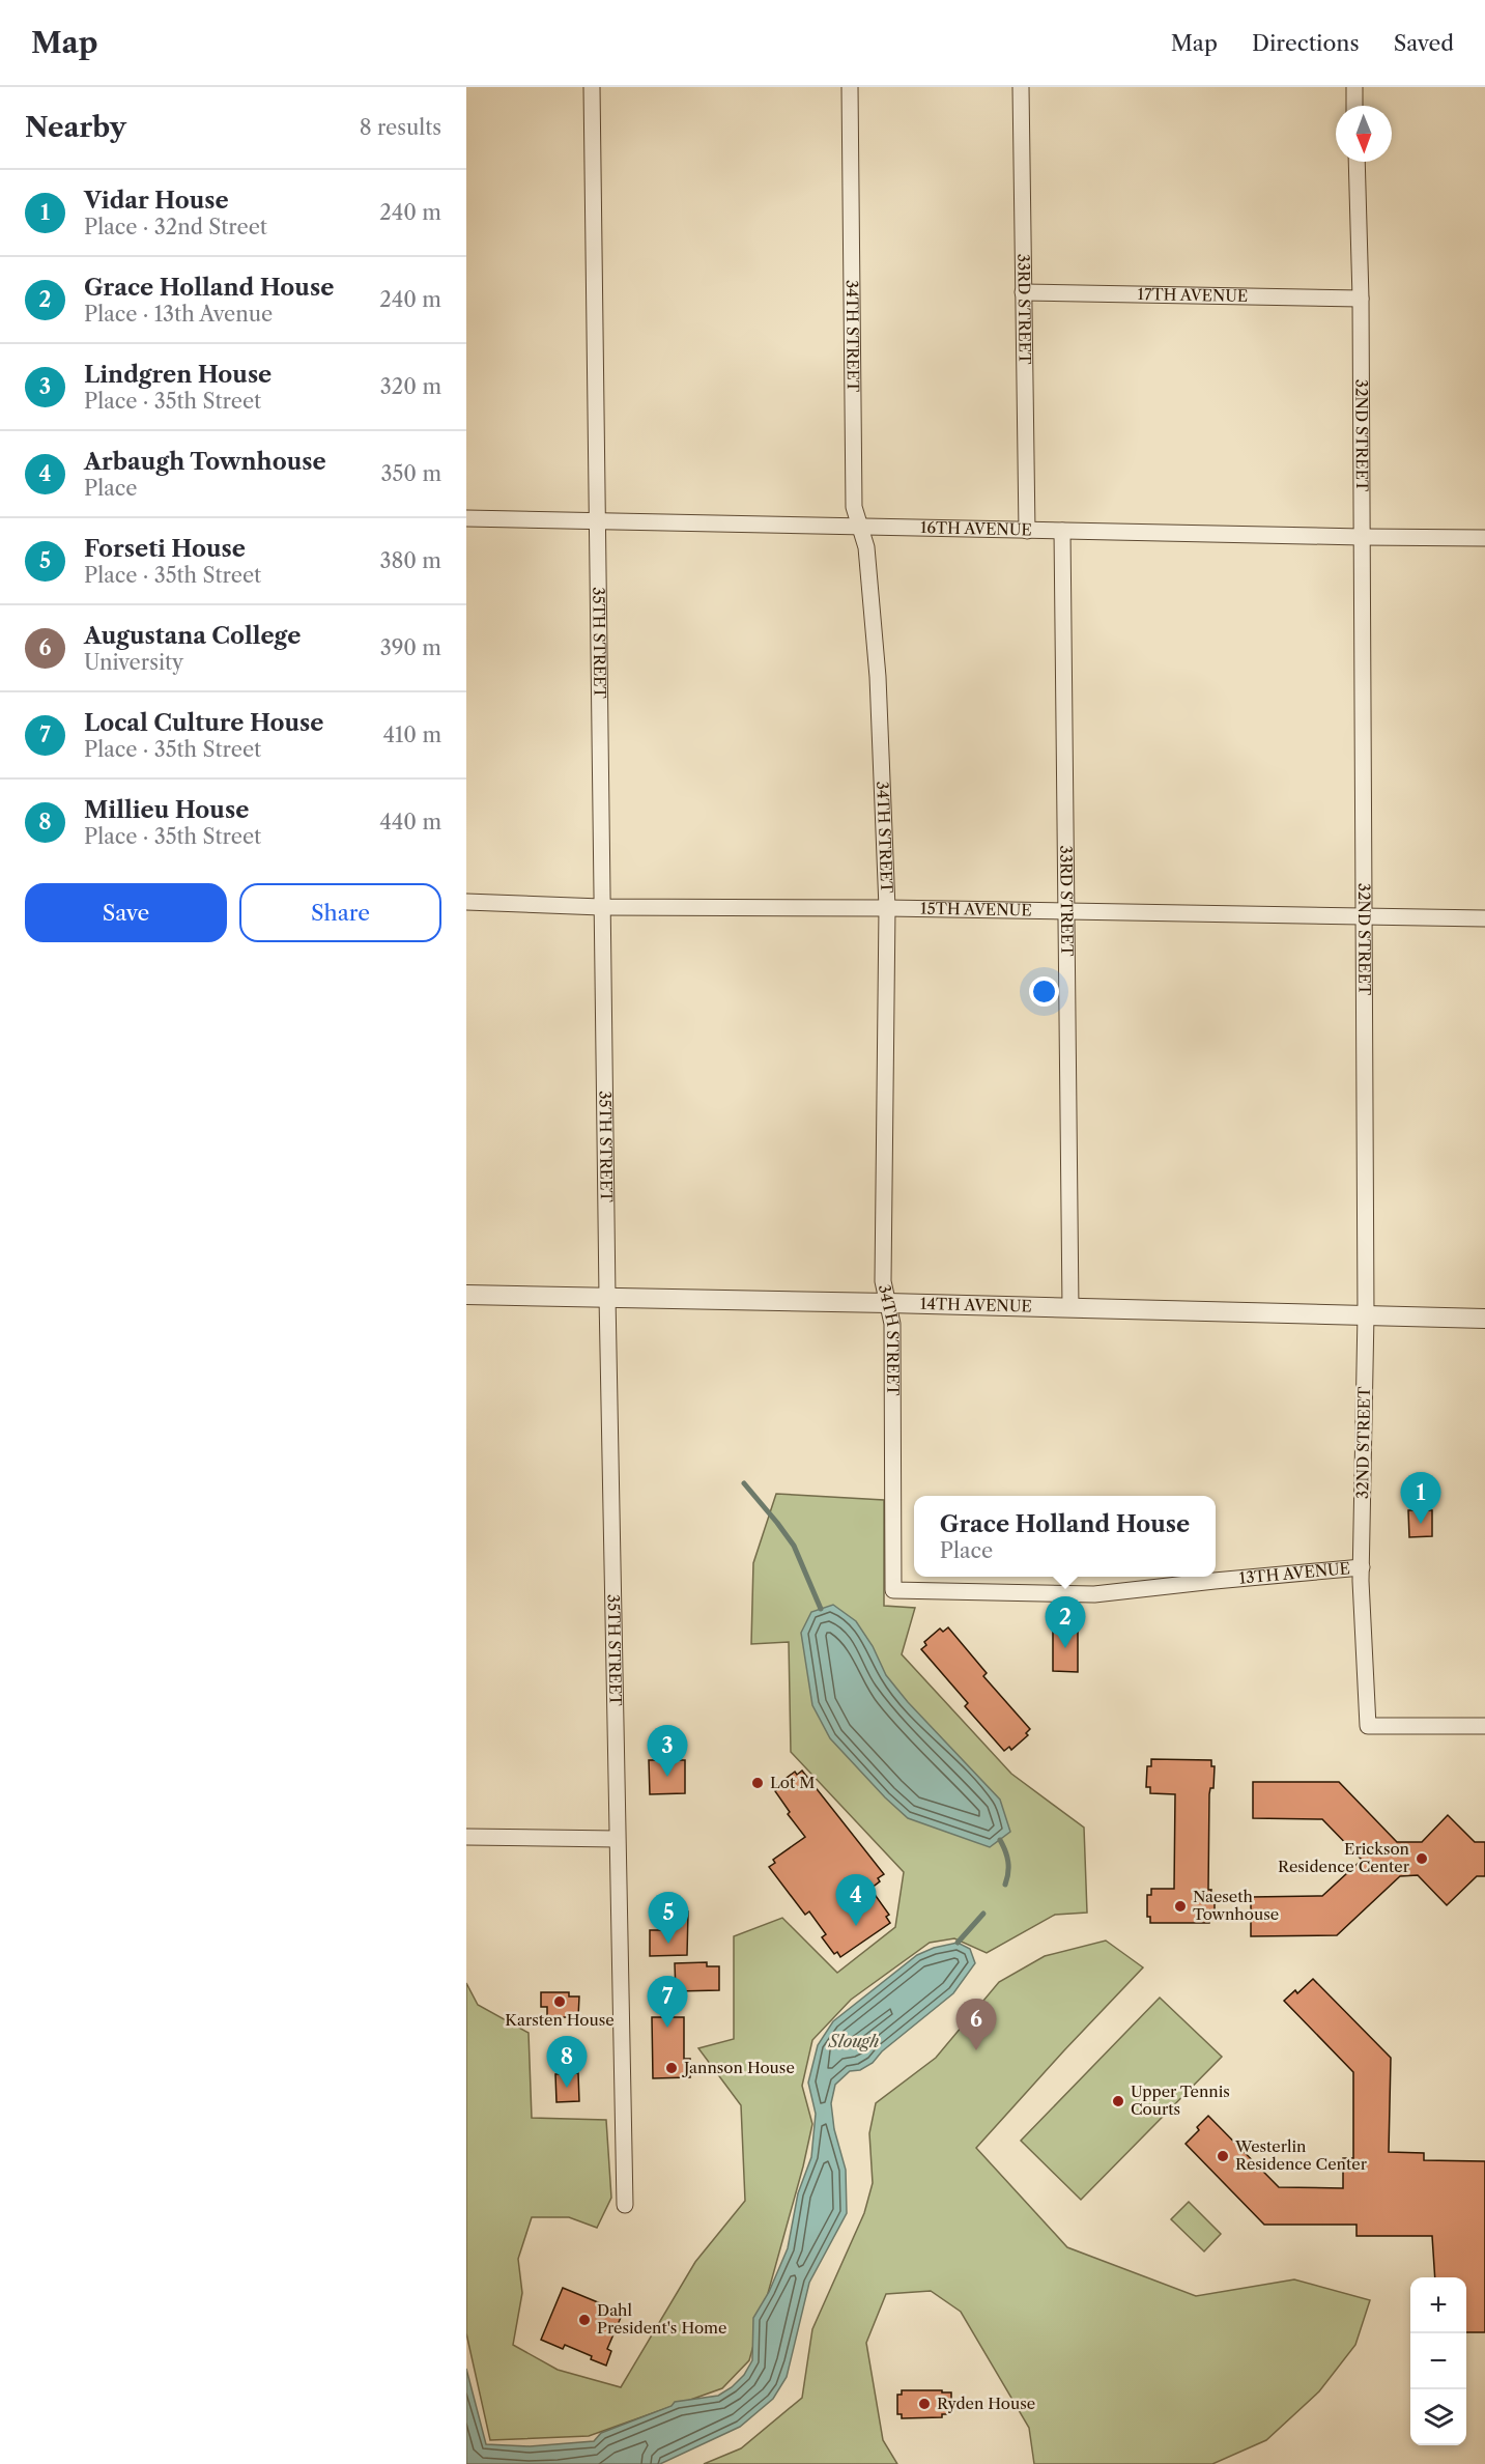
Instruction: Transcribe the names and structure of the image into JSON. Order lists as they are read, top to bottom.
{
  "streets": {
    "street": [
      "17TH AVENUE",
      "33RD STREET",
      "34TH STREET",
      "32ND STREET",
      "16TH AVENUE",
      "35TH STREET",
      "15TH AVENUE",
      "14TH AVENUE",
      "13TH AVENUE"
    ]
  },
  "crossings": [
    ["17TH AVENUE", "33RD STREET"],
    ["17TH AVENUE", "32ND STREET"],
    ["33RD STREET", "16TH AVENUE"],
    ["33RD STREET", "15TH AVENUE"],
    ["33RD STREET", "14TH AVENUE"],
    ["34TH STREET", "16TH AVENUE"],
    ["34TH STREET", "15TH AVENUE"],
    ["34TH STREET", "14TH AVENUE"],
    ["34TH STREET", "13TH AVENUE"],
    ["32ND STREET", "16TH AVENUE"],
    ["32ND STREET", "15TH AVENUE"],
    ["32ND STREET", "14TH AVENUE"],
    ["32ND STREET", "13TH AVENUE"],
    ["16TH AVENUE", "35TH STREET"],
    ["35TH STREET", "15TH AVENUE"],
    ["35TH STREET", "14TH AVENUE"]
  ],
  "water": ["Slough"],
  "places": [
    "Lot M",
    "Erickson Residence Center",
    "Naeseth Townhouse",
    "Karsten House",
    "Jannson House",
    "Upper Tennis Courts",
    "Westerlin Residence Center",
    "Dahl President's Home",
    "Ryden House"
  ],
  "north": "bottom",
  "page": {
    "header": "Map",
    "nav": ["Map", "Directions", "Saved"],
    "heading": ["Nearby", "8 results"],
    "list": [
      {
        "mark": "1",
        "name": "Vidar House",
        "note": "Place · 32nd Street",
        "value": "240 m"
      },
      {
        "mark": "2",
        "name": "Grace Holland House",
        "note": "Place · 13th Avenue",
        "value": "240 m"
      },
      {
        "mark": "3",
        "name": "Lindgren House",
        "note": "Place · 35th Street",
        "value": "320 m"
      },
      {
        "mark": "4",
        "name": "Arbaugh Townhouse",
        "note": "Place",
        "value": "350 m"
      },
      {
        "mark": "5",
        "name": "Forseti House",
        "note": "Place · 35th Street",
        "value": "380 m"
      },
      {
        "mark": "6",
        "name": "Augustana College",
        "note": "University",
        "value": "390 m"
      },
      {
        "mark": "7",
        "name": "Local Culture House",
        "note": "Place · 35th Street",
        "value": "410 m"
      },
      {
        "mark": "8",
        "name": "Millieu House",
        "note": "Place · 35th Street",
        "value": "440 m"
      }
    ],
    "buttons": ["Save", "Share"],
    "pins": [
      "1",
      "2",
      "3",
      "4",
      "5",
      "7",
      "6",
      "8"
    ],
    "popup": ["Grace Holland House", "Place"],
    "map_buttons": ["+", "−"]
  }
}
